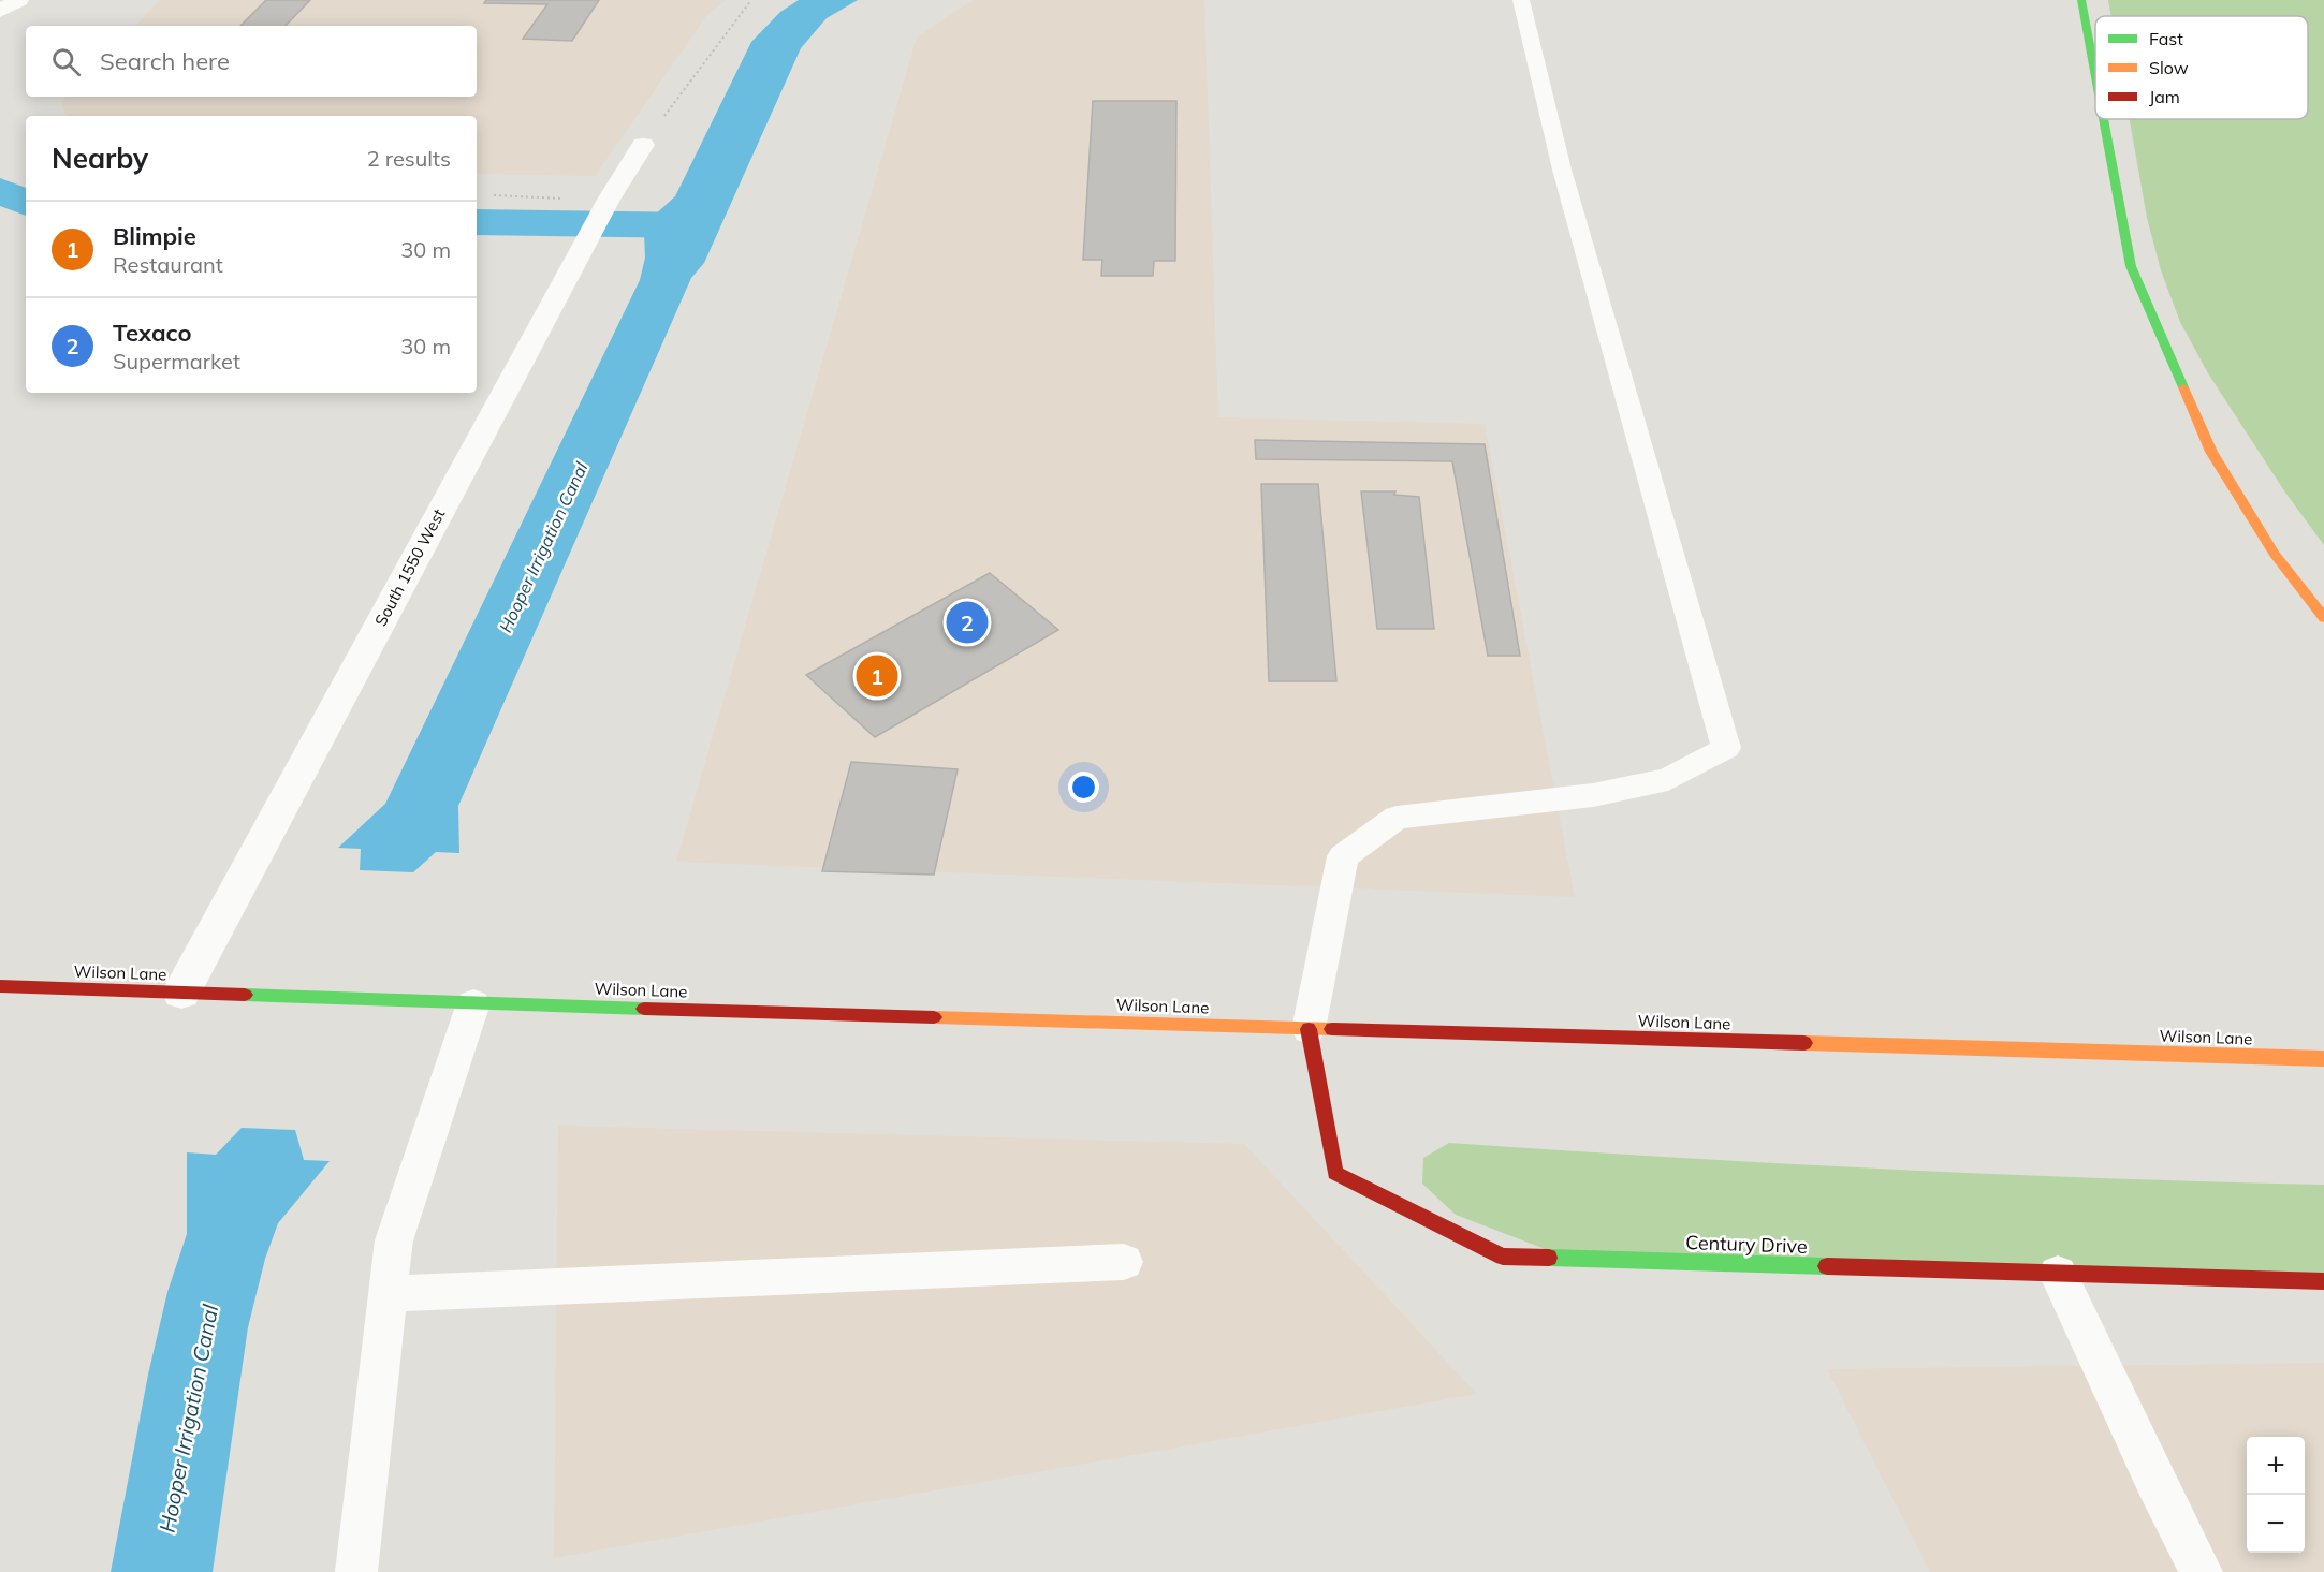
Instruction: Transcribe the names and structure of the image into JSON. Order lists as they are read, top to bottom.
{
  "streets": {
    "main road": ["Wilson Lane", "Century Drive"],
    "street": ["South 1550 West"]
  },
  "crossings": [
    ["South 1550 West", "Wilson Lane"],
    ["Wilson Lane", "Century Drive"]
  ],
  "water": ["Hooper Irrigation Canal"],
  "legend": ["Fast", "Slow", "Jam"],
  "page": {
    "search": "Search here",
    "heading": ["Nearby", "2 results"],
    "list": [
      {
        "mark": "1",
        "name": "Blimpie",
        "note": "Restaurant",
        "value": "30 m"
      },
      {
        "mark": "2",
        "name": "Texaco",
        "note": "Supermarket",
        "value": "30 m"
      }
    ],
    "pins": ["2", "1"],
    "map_buttons": ["+", "−"]
  }
}
